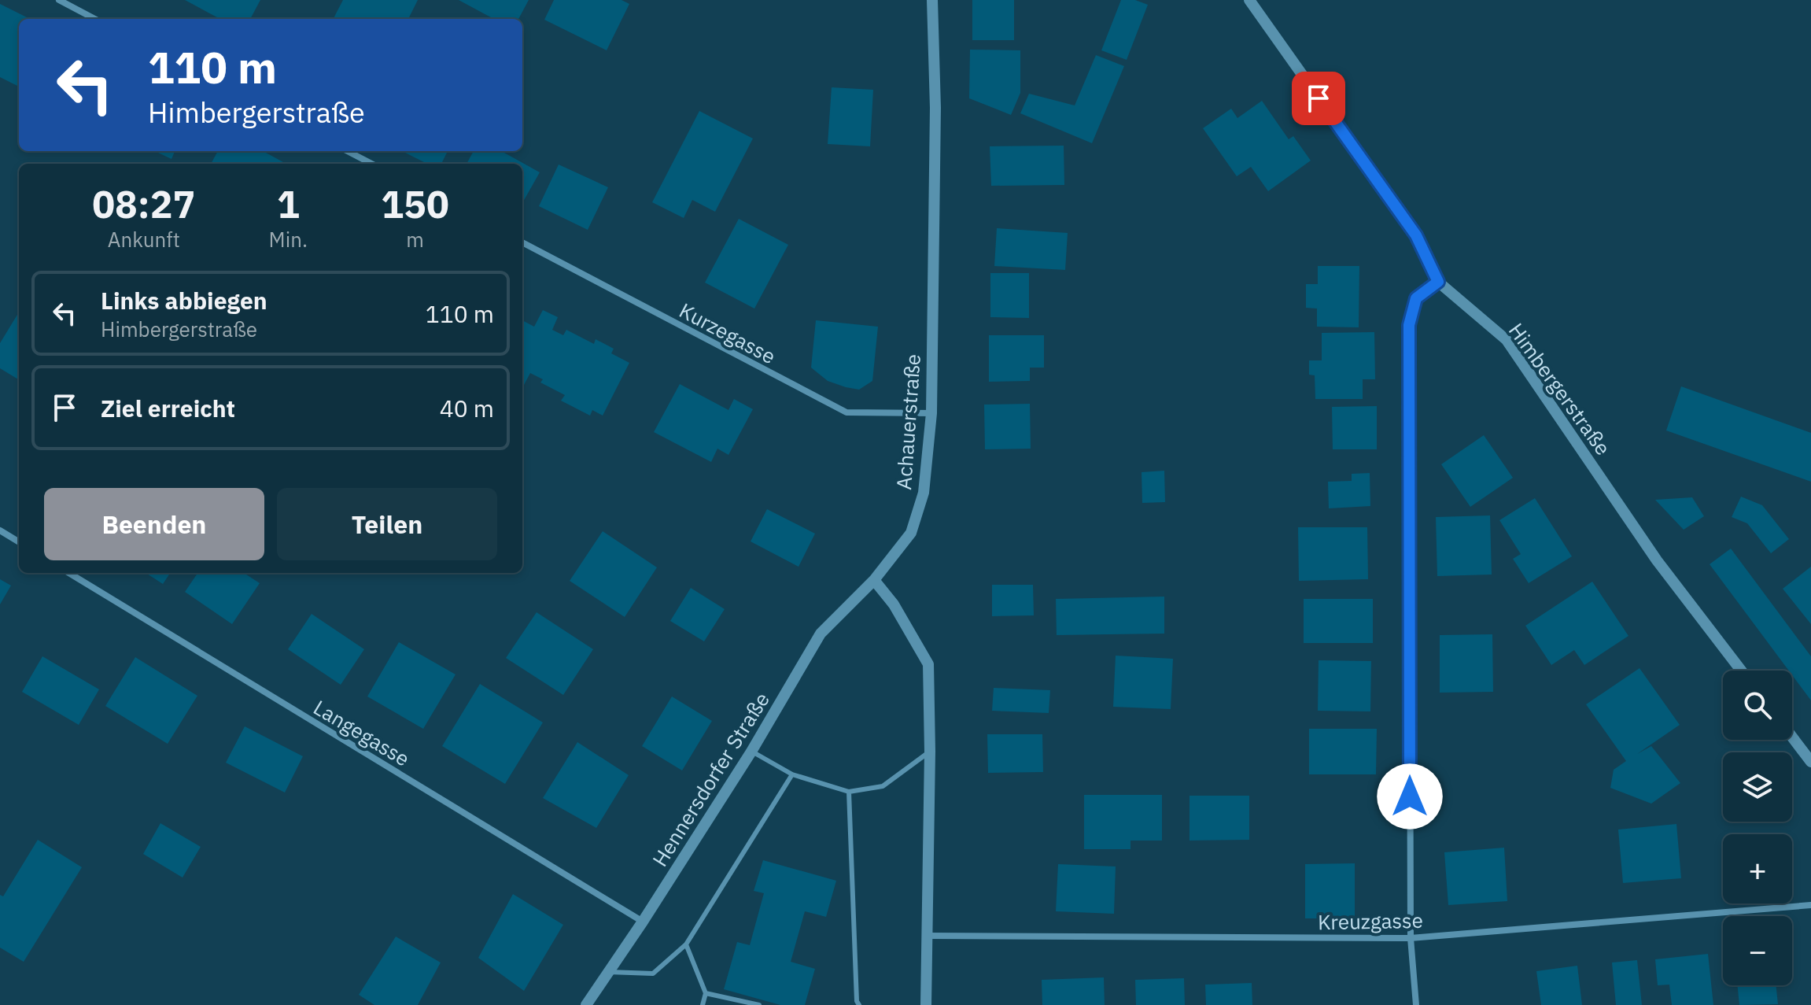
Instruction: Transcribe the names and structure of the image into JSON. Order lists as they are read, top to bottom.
{
  "streets": {
    "street": [
      "Kurzegasse",
      "Himbergerstraße",
      "Achauerstraße",
      "Langegasse",
      "Hennersdorfer Straße",
      "Kreuzgasse"
    ]
  },
  "crossings": [
    ["Kurzegasse", "Achauerstraße"],
    ["Achauerstraße", "Hennersdorfer Straße"],
    ["Langegasse", "Hennersdorfer Straße"]
  ],
  "page": {
    "turn": ["110 m", "Himbergerstraße"],
    "eta": [
      "08:27",
      "Ankunft",
      "1",
      "Min.",
      "150",
      "m"
    ],
    "list": [
      {
        "name": "Links abbiegen",
        "note": "Himbergerstraße",
        "value": "110 m"
      },
      {
        "name": "Ziel erreicht",
        "value": "40 m"
      }
    ],
    "buttons": ["Beenden", "Teilen"],
    "map_buttons": ["+", "−"]
  }
}
